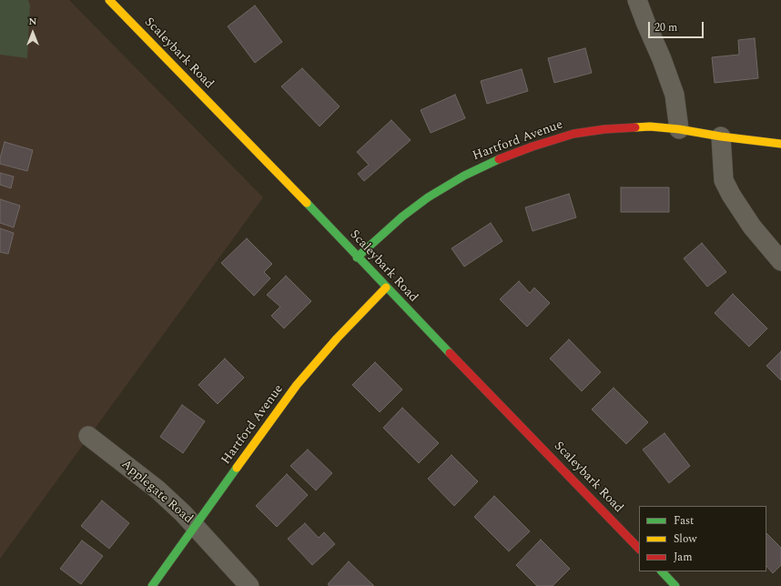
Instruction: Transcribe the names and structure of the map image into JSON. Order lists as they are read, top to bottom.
{
  "streets": {
    "street": ["Scaleybark Road", "Hartford Avenue", "Applegate Road"]
  },
  "crossings": [
    ["Scaleybark Road", "Hartford Avenue"],
    ["Hartford Avenue", "Applegate Road"]
  ],
  "legend": ["Fast", "Slow", "Jam"],
  "scale_bar": "20 m",
  "north": "top"
}
